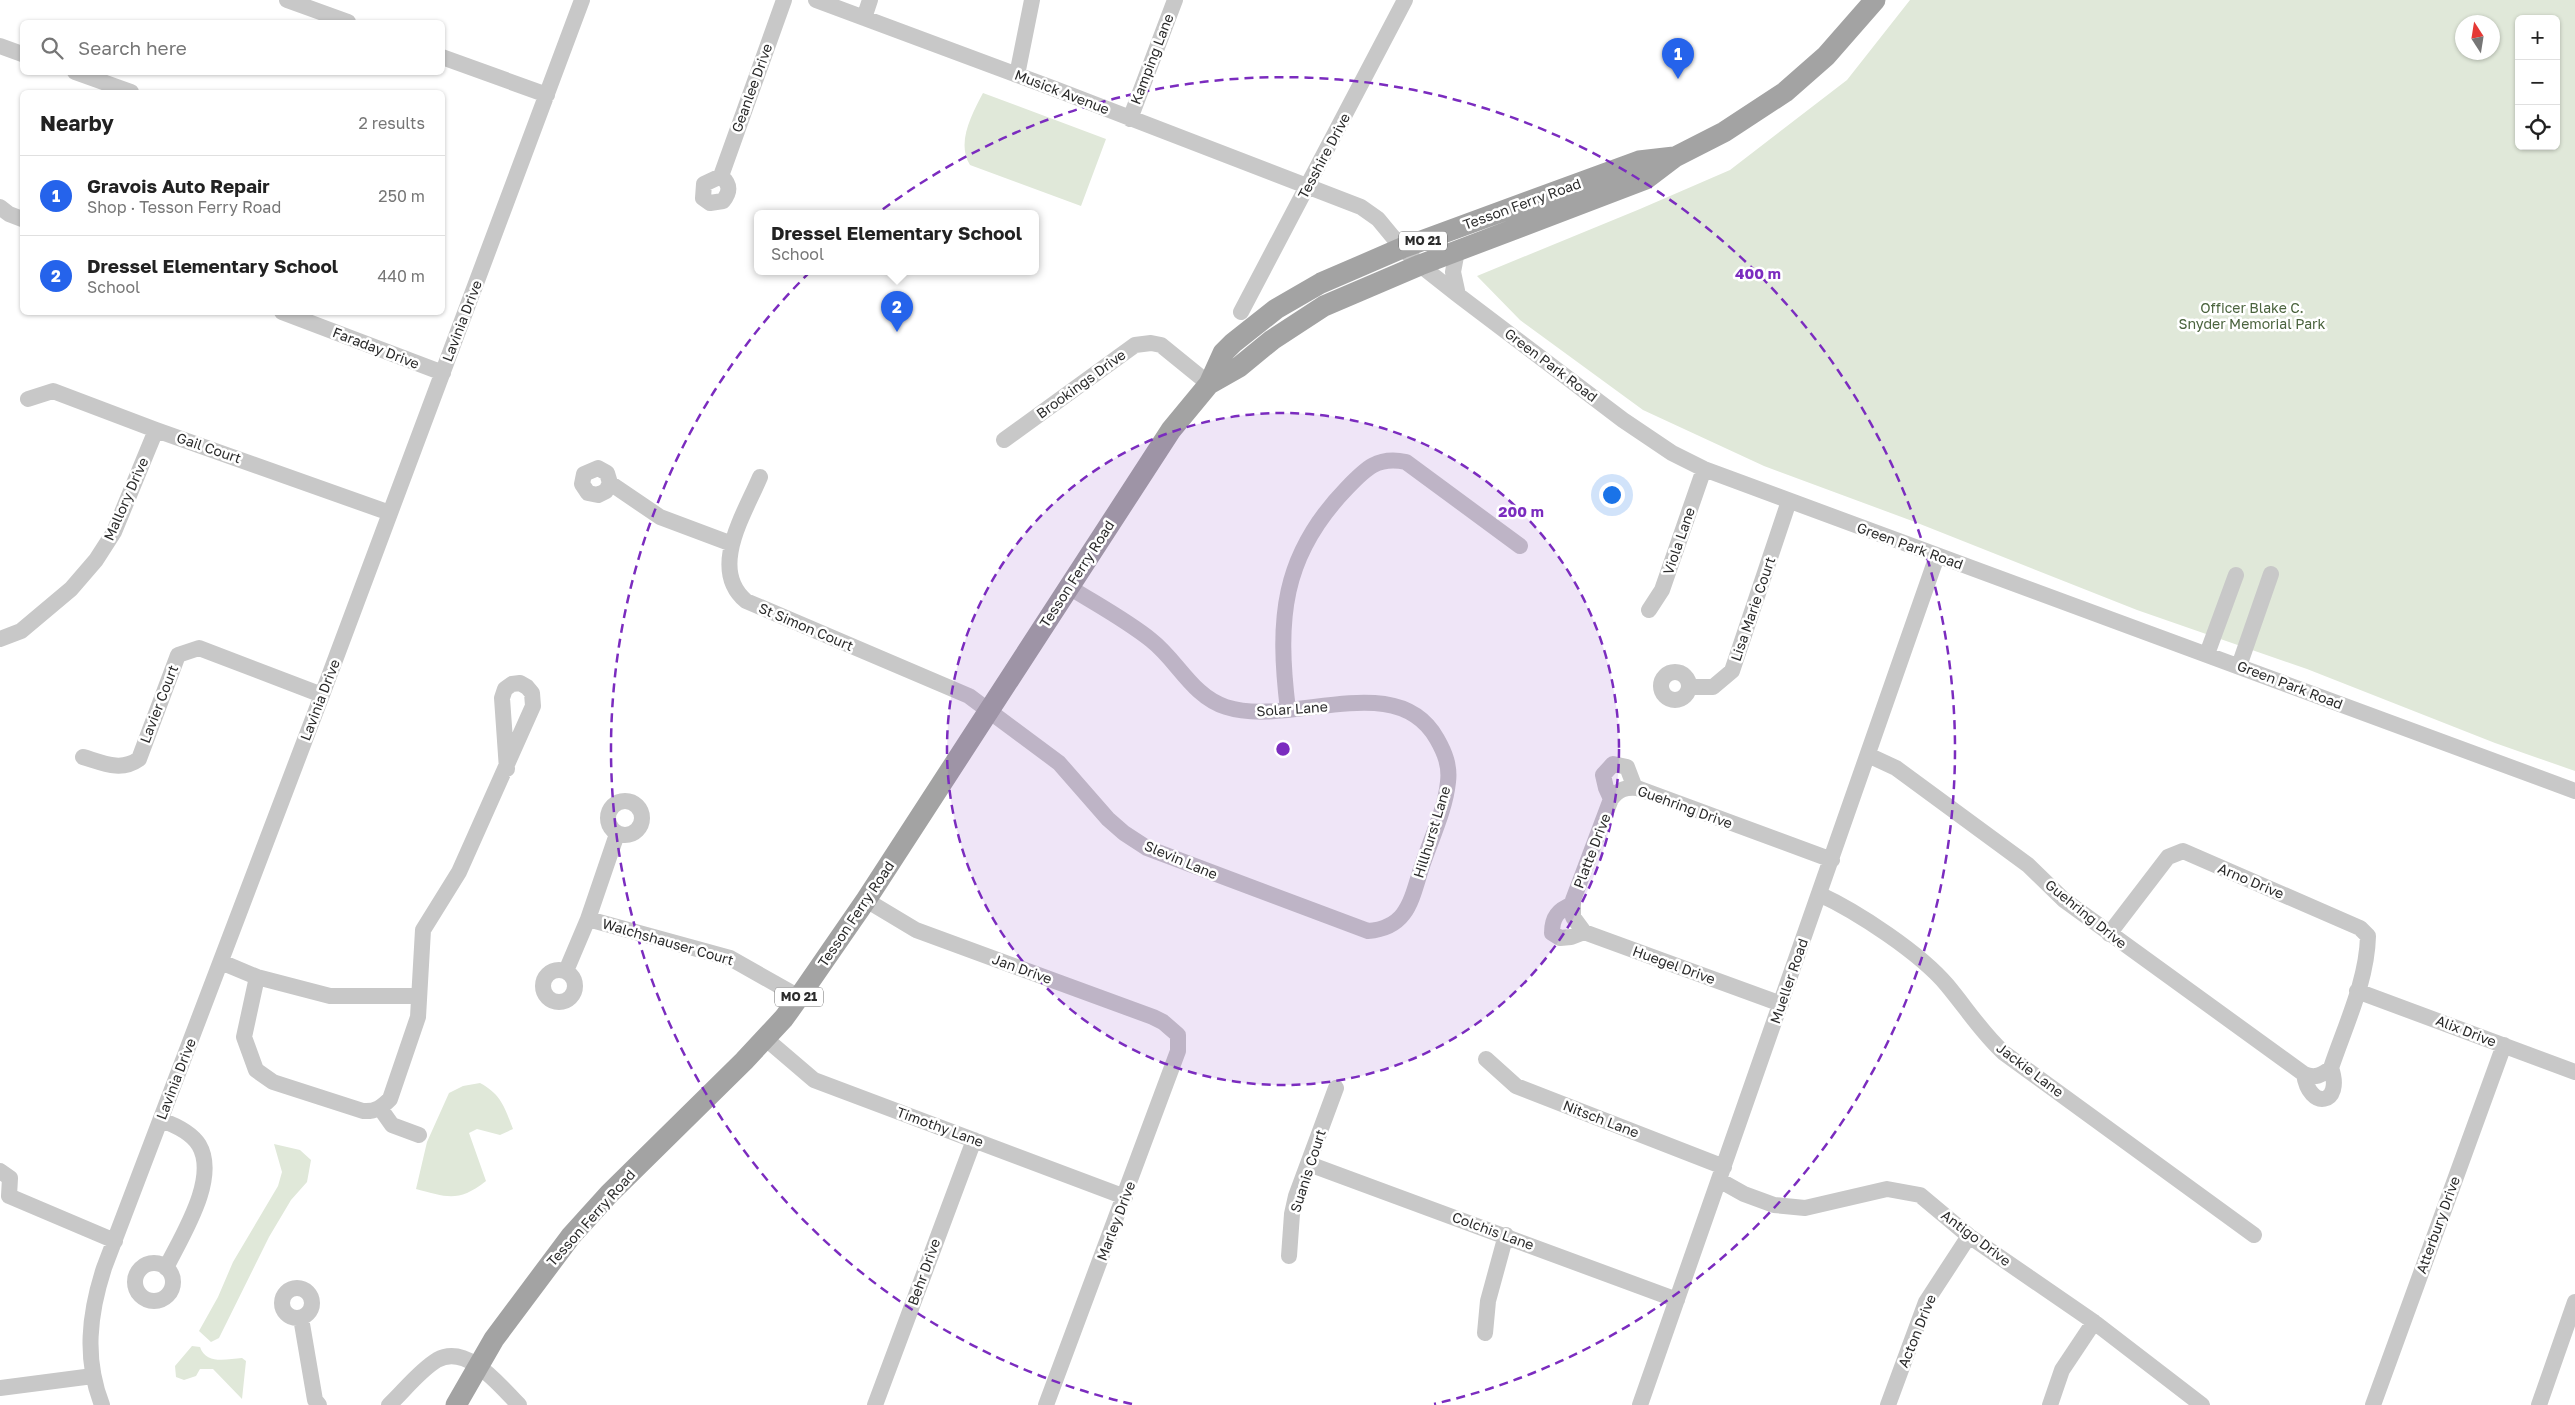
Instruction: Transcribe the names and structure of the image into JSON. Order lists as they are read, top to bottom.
{
  "streets": {
    "main road": ["Tesson Ferry Road", "MO 21"],
    "street": [
      "Kamping Lane",
      "Geanlee Drive",
      "Musick Avenue",
      "Tesshire Drive",
      "Lavinia Drive",
      "Faraday Drive",
      "Green Park Road",
      "Brookings Drive",
      "Gail Court",
      "Mallory Drive",
      "Viola Lane",
      "Lisa Marie Court",
      "St Simon Court",
      "Lavier Court",
      "Solar Lane",
      "Guehring Drive",
      "Hillhurst Lane",
      "Platte Drive",
      "Slevin Lane",
      "Arno Drive",
      "Walchshauser Court",
      "Huegel Drive",
      "Jan Drive",
      "Mueller Road",
      "Alix Drive",
      "Jackie Lane",
      "Nitsch Lane",
      "Timothy Lane",
      "Suanis Court",
      "Marley Drive",
      "Atterbury Drive",
      "Colchis Lane",
      "Antigo Drive",
      "Behr Drive",
      "Acton Drive"
    ]
  },
  "crossings": [
    ["Kamping Lane", "Musick Avenue"],
    ["Musick Avenue", "Tesshire Drive"],
    ["Musick Avenue", "Green Park Road"],
    ["Tesshire Drive", "Green Park Road"],
    ["Tesson Ferry Road", "Green Park Road"],
    ["Tesson Ferry Road", "Brookings Drive"],
    ["Tesson Ferry Road", "St Simon Court"],
    ["Tesson Ferry Road", "Solar Lane"],
    ["Tesson Ferry Road", "Slevin Lane"],
    ["Tesson Ferry Road", "Walchshauser Court"],
    ["Tesson Ferry Road", "Jan Drive"],
    ["Tesson Ferry Road", "Timothy Lane"],
    ["Lavinia Drive", "Faraday Drive"],
    ["Lavinia Drive", "Gail Court"],
    ["Lavinia Drive", "Lavier Court"],
    ["Green Park Road", "Viola Lane"],
    ["Green Park Road", "Lisa Marie Court"],
    ["Green Park Road", "Mueller Road"],
    ["Gail Court", "Mallory Drive"],
    ["St Simon Court", "Slevin Lane"],
    ["Solar Lane", "Hillhurst Lane"],
    ["Guehring Drive", "Platte Drive"],
    ["Guehring Drive", "Arno Drive"],
    ["Guehring Drive", "Mueller Road"],
    ["Hillhurst Lane", "Slevin Lane"],
    ["Platte Drive", "Huegel Drive"],
    ["Arno Drive", "Alix Drive"],
    ["Huegel Drive", "Mueller Road"],
    ["Jan Drive", "Marley Drive"],
    ["Mueller Road", "Jackie Lane"],
    ["Mueller Road", "Nitsch Lane"],
    ["Mueller Road", "Colchis Lane"],
    ["Mueller Road", "Antigo Drive"],
    ["Alix Drive", "Atterbury Drive"],
    ["Nitsch Lane", "Antigo Drive"],
    ["Timothy Lane", "Marley Drive"],
    ["Timothy Lane", "Behr Drive"],
    ["Suanis Court", "Colchis Lane"],
    ["Antigo Drive", "Acton Drive"]
  ],
  "parks": ["Officer Blake C. Snyder Memorial Park"],
  "north": "top",
  "page": {
    "map_buttons": ["+", "−"],
    "search": "Search here",
    "pins": ["1", "2"],
    "heading": ["Nearby", "2 results"],
    "list": [
      {
        "mark": "1",
        "name": "Gravois Auto Repair",
        "note": "Shop · Tesson Ferry Road",
        "value": "250 m"
      },
      {
        "mark": "2",
        "name": "Dressel Elementary School",
        "note": "School",
        "value": "440 m"
      }
    ],
    "popup": ["Dressel Elementary School", "School"]
  },
  "rings": ["400 m", "200 m"]
}
